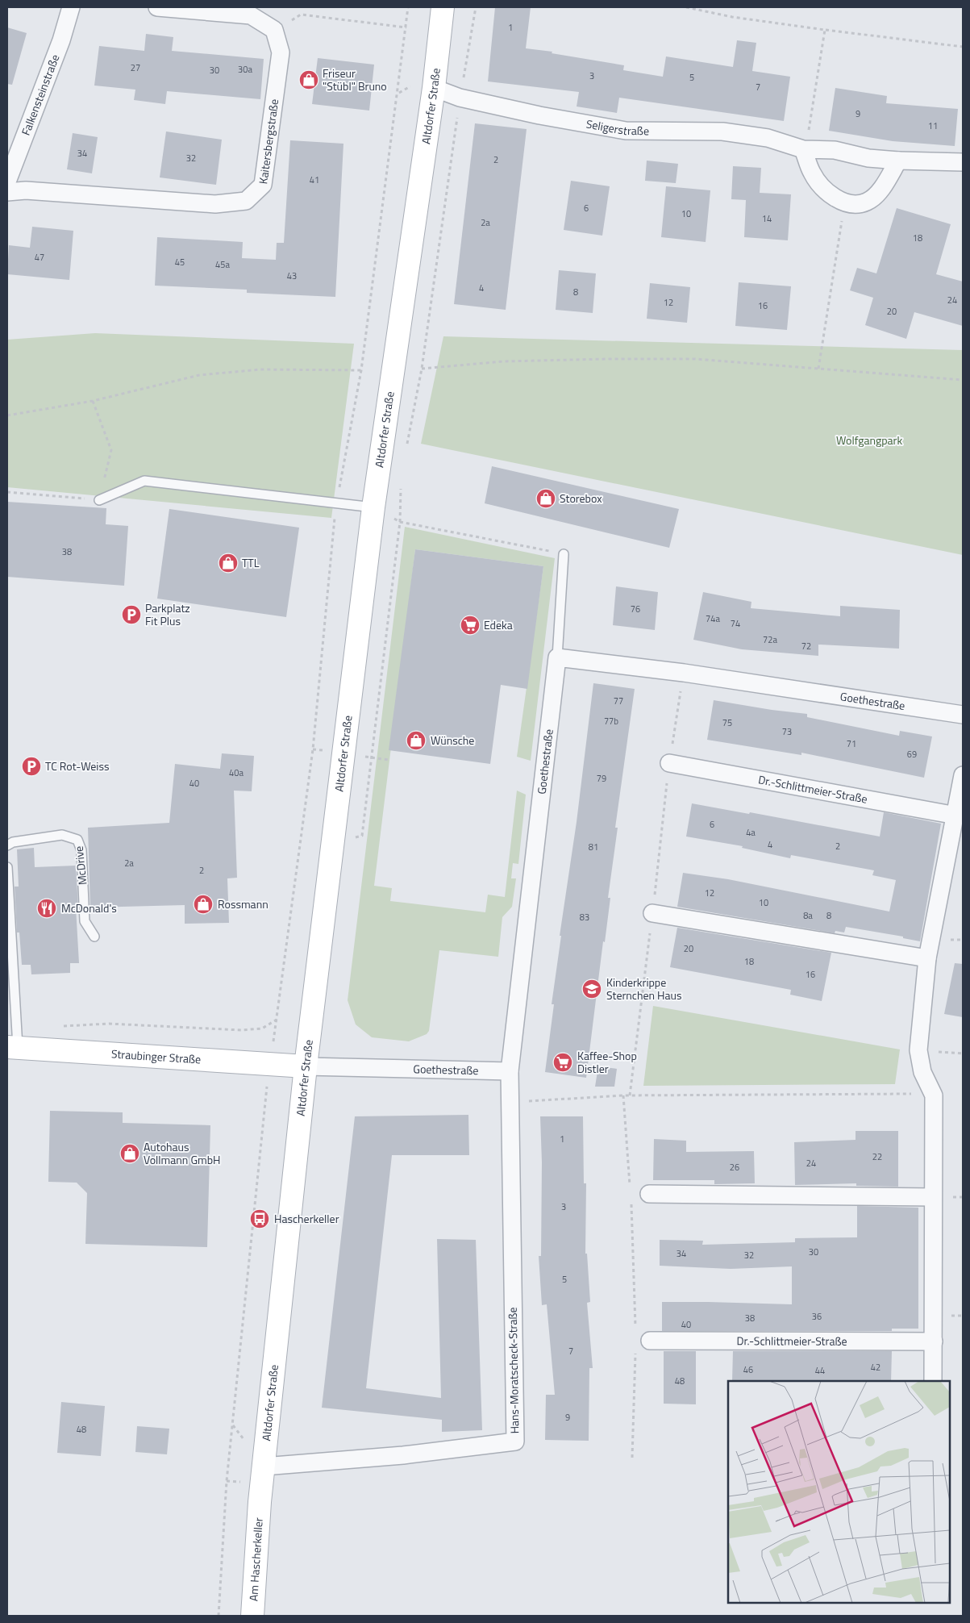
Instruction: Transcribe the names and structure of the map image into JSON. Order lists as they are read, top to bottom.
{
  "streets": {
    "main road": ["Altdorfer Straße", "Straubinger Straße", "Am Hascherkeller"],
    "street": [
      "Falkensteinstraße",
      "Seligerstraße",
      "Kaitersbergstraße",
      "Goethestraße",
      "Dr.-Schlittmeier-Straße",
      "Hans-Moratscheck-Straße"
    ],
    "lane": ["McDrive"]
  },
  "crossings": [
    ["Altdorfer Straße", "Seligerstraße"],
    ["Altdorfer Straße", "Goethestraße"],
    ["Altdorfer Straße", "Straubinger Straße"],
    ["Altdorfer Straße", "Hans-Moratscheck-Straße"],
    ["Altdorfer Straße", "Am Hascherkeller"],
    ["Goethestraße", "Straubinger Straße"],
    ["Goethestraße", "Hans-Moratscheck-Straße"]
  ],
  "parks": ["Wolfgangpark"],
  "places": {
    "shop": [
      "Friseur \"Stübl\" Bruno",
      "Storebox",
      "TTL",
      "Wünsche",
      "Rossmann",
      "Autohaus Vollmann GmbH"
    ],
    "parking": ["Parkplatz Fit Plus", "TC Rot-Weiss"],
    "supermarket": ["Edeka", "Kaffee-Shop Distler"],
    "restaurant": ["McDonald's"],
    "school or university": ["Kinderkrippe Sternchen Haus"],
    "bus stop": ["Hascherkeller"]
  },
  "house_numbers": [
    "1",
    "27",
    "30a",
    "30",
    "3",
    "5",
    "7",
    "9",
    "11",
    "34",
    "32",
    "2",
    "41",
    "6",
    "10",
    "14",
    "2a",
    "18",
    "47",
    "45",
    "45a",
    "43",
    "4",
    "8",
    "24",
    "12",
    "16",
    "20",
    "38",
    "76",
    "74a",
    "74",
    "72a",
    "72",
    "77",
    "77b",
    "75",
    "73",
    "71",
    "69",
    "40a",
    "79",
    "40",
    "6",
    "4a",
    "4",
    "2",
    "81",
    "2a",
    "2",
    "12",
    "10",
    "8a",
    "8",
    "83",
    "20",
    "18",
    "16",
    "1",
    "22",
    "24",
    "26",
    "3",
    "30",
    "34",
    "32",
    "5",
    "36",
    "38",
    "40",
    "7",
    "42",
    "46",
    "44",
    "48",
    "9",
    "48"
  ]
}
